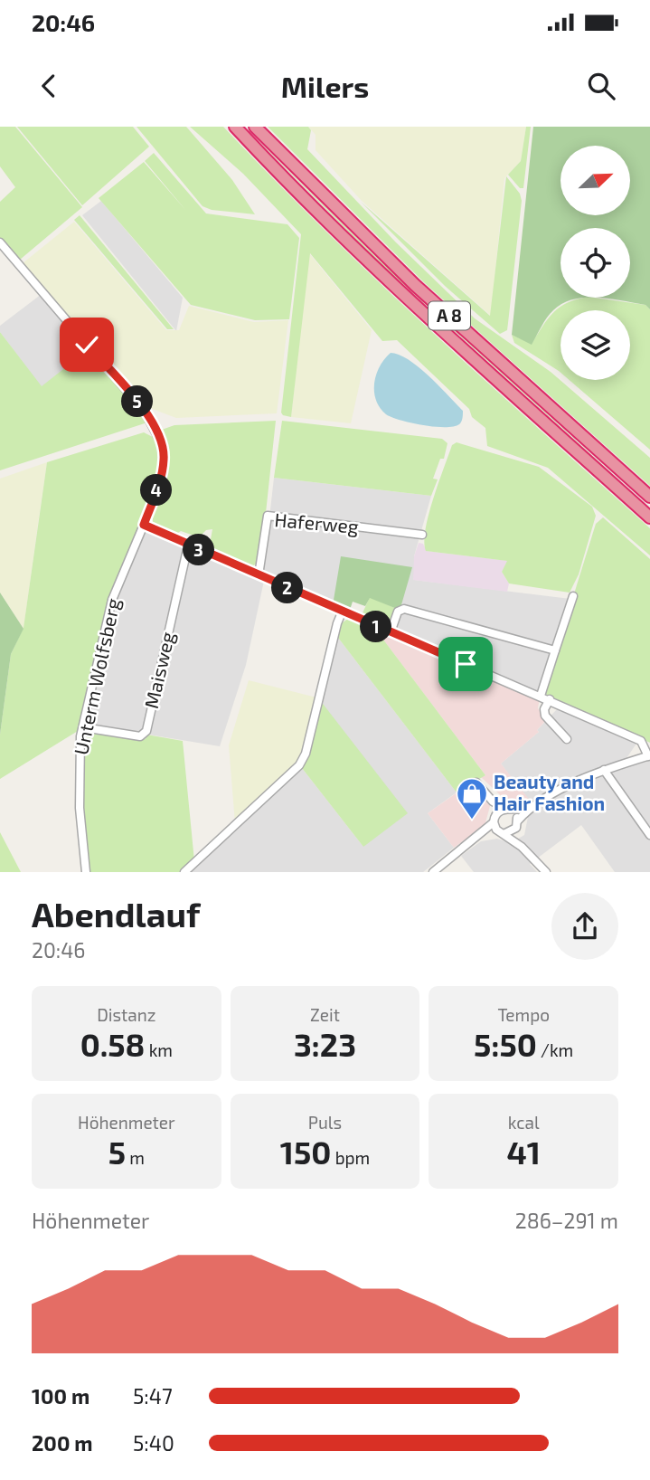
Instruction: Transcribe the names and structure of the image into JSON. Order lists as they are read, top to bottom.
{
  "streets": {
    "highway": ["A 8"],
    "street": ["Haferweg", "Maisweg", "Unterm Wolfsberg"]
  },
  "crossings": [
    ["Maisweg", "Unterm Wolfsberg"]
  ],
  "places": {
    "shop": ["Beauty and Hair Fashion"]
  },
  "north": "top right",
  "page": {
    "status": "20:46",
    "header": "Milers",
    "pins": [
      "5",
      "4",
      "3",
      "2",
      "1"
    ],
    "heading": ["Abendlauf", "20:46"],
    "stats": [
      ["Distanz", "0.58 km"],
      ["Zeit", "3:23"],
      ["Tempo", "5:50 /km"],
      ["Höhenmeter", "5 m"],
      ["Puls", "150 bpm"],
      ["kcal", "41"]
    ],
    "chart": ["Höhenmeter", "286–291 m"],
    "list": [
      {
        "name": "100 m",
        "note": "5:47"
      },
      {
        "name": "200 m",
        "note": "5:40"
      }
    ]
  }
}
